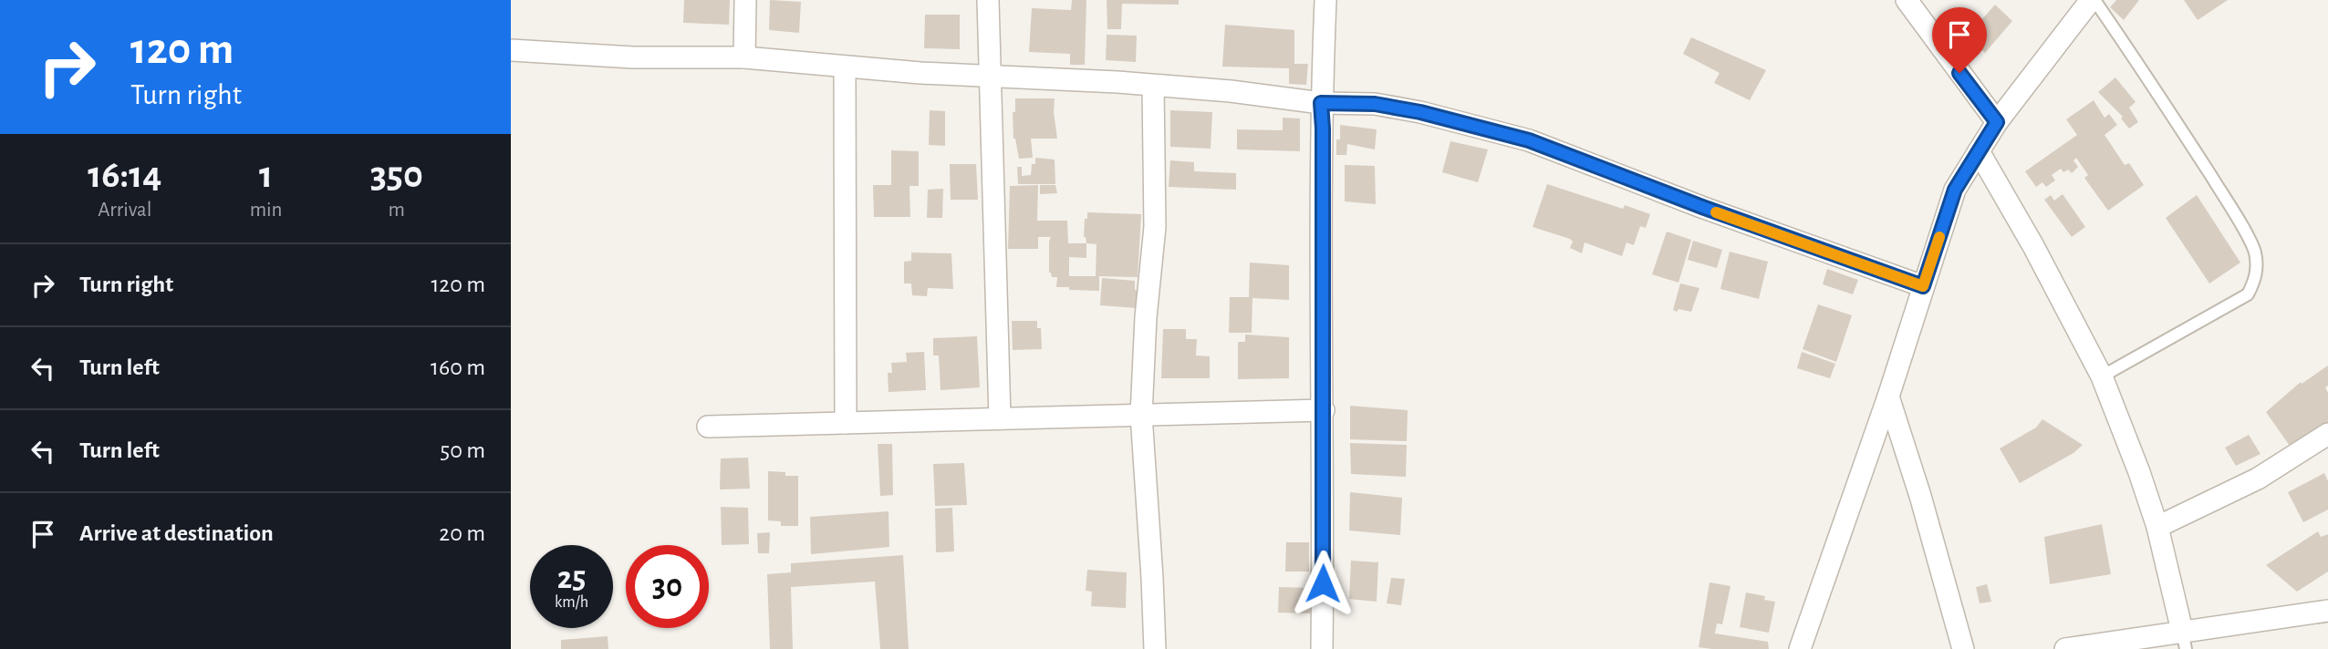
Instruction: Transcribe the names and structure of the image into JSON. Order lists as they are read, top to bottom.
{
  "page": {
    "turn": ["120 m", "Turn right"],
    "eta": [
      "16:14",
      "Arrival",
      "1",
      "min",
      "350",
      "m"
    ],
    "list": [
      {
        "name": "Turn right",
        "value": "120 m"
      },
      {
        "name": "Turn left",
        "value": "160 m"
      },
      {
        "name": "Turn left",
        "value": "50 m"
      },
      {
        "name": "Arrive at destination",
        "value": "20 m"
      }
    ],
    "speed": "25 km/h",
    "limit": "30"
  }
}
